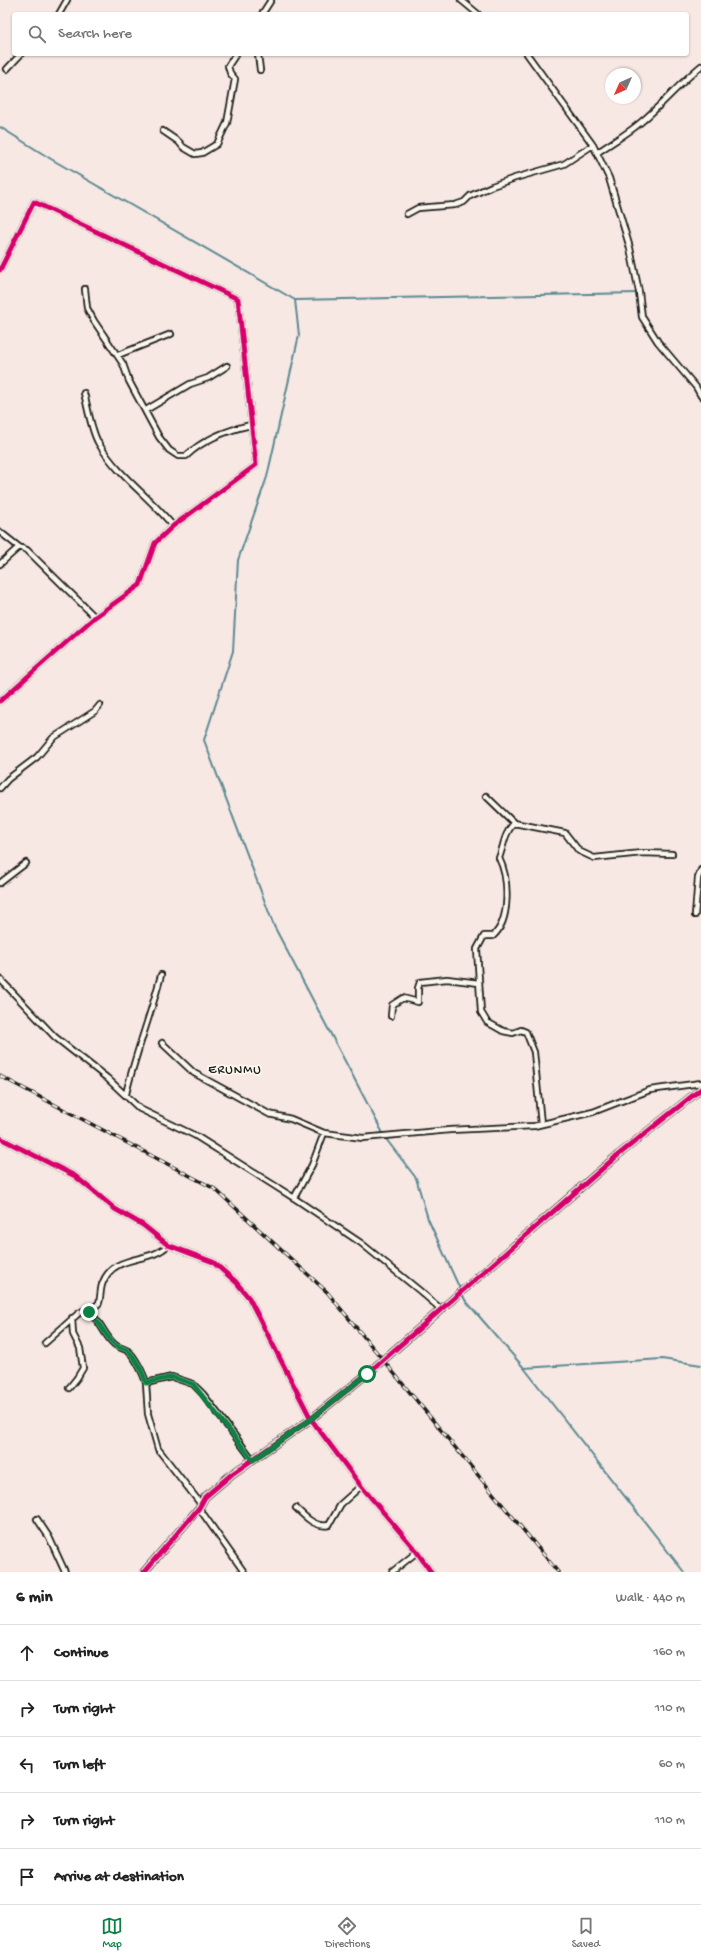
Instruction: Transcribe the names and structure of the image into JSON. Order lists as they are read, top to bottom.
{
  "districts": ["ERUNMU"],
  "north": "bottom left",
  "page": {
    "search": "Search here",
    "heading": ["6 min", "Walk · 440 m"],
    "list": [
      ["Continue", "160 m"],
      ["Turn right", "110 m"],
      ["Turn left", "60 m"],
      ["Turn right", "110 m"],
      "Arrive at destination"
    ],
    "nav": ["Map", "Directions", "Saved"]
  }
}
